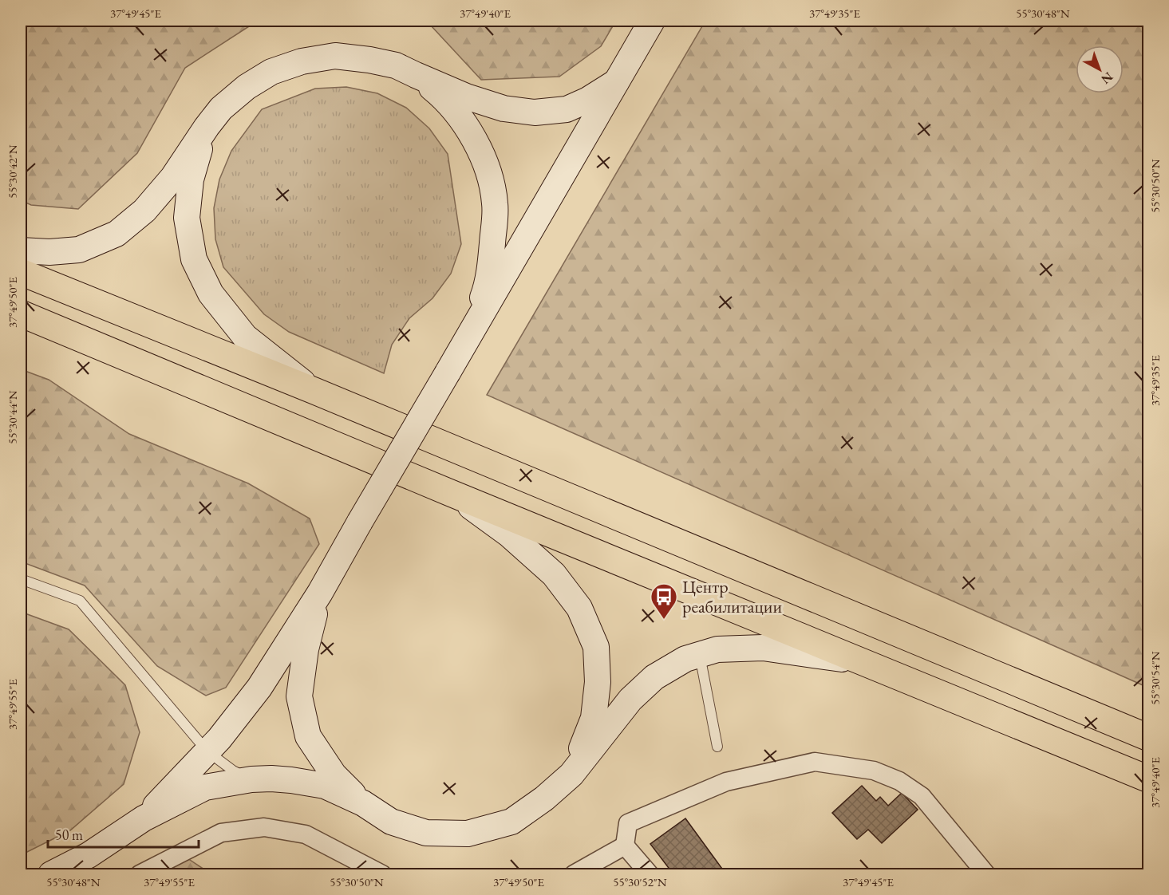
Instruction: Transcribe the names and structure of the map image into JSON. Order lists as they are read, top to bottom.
{
  "places": {
    "bus stop": ["Центр реабилитации"]
  },
  "scale_bar": "50 m",
  "north": "bottom right",
  "coordinates": [
    "37°49'45\"E",
    "37°49'40\"E",
    "37°49'35\"E",
    "55°30'48\"N",
    "55°30'42\"N",
    "55°30'50\"N",
    "37°49'50\"E",
    "55°30'44\"N",
    "55°30'54\"N",
    "37°49'55\"E",
    "55°30'52\"N"
  ]
}
